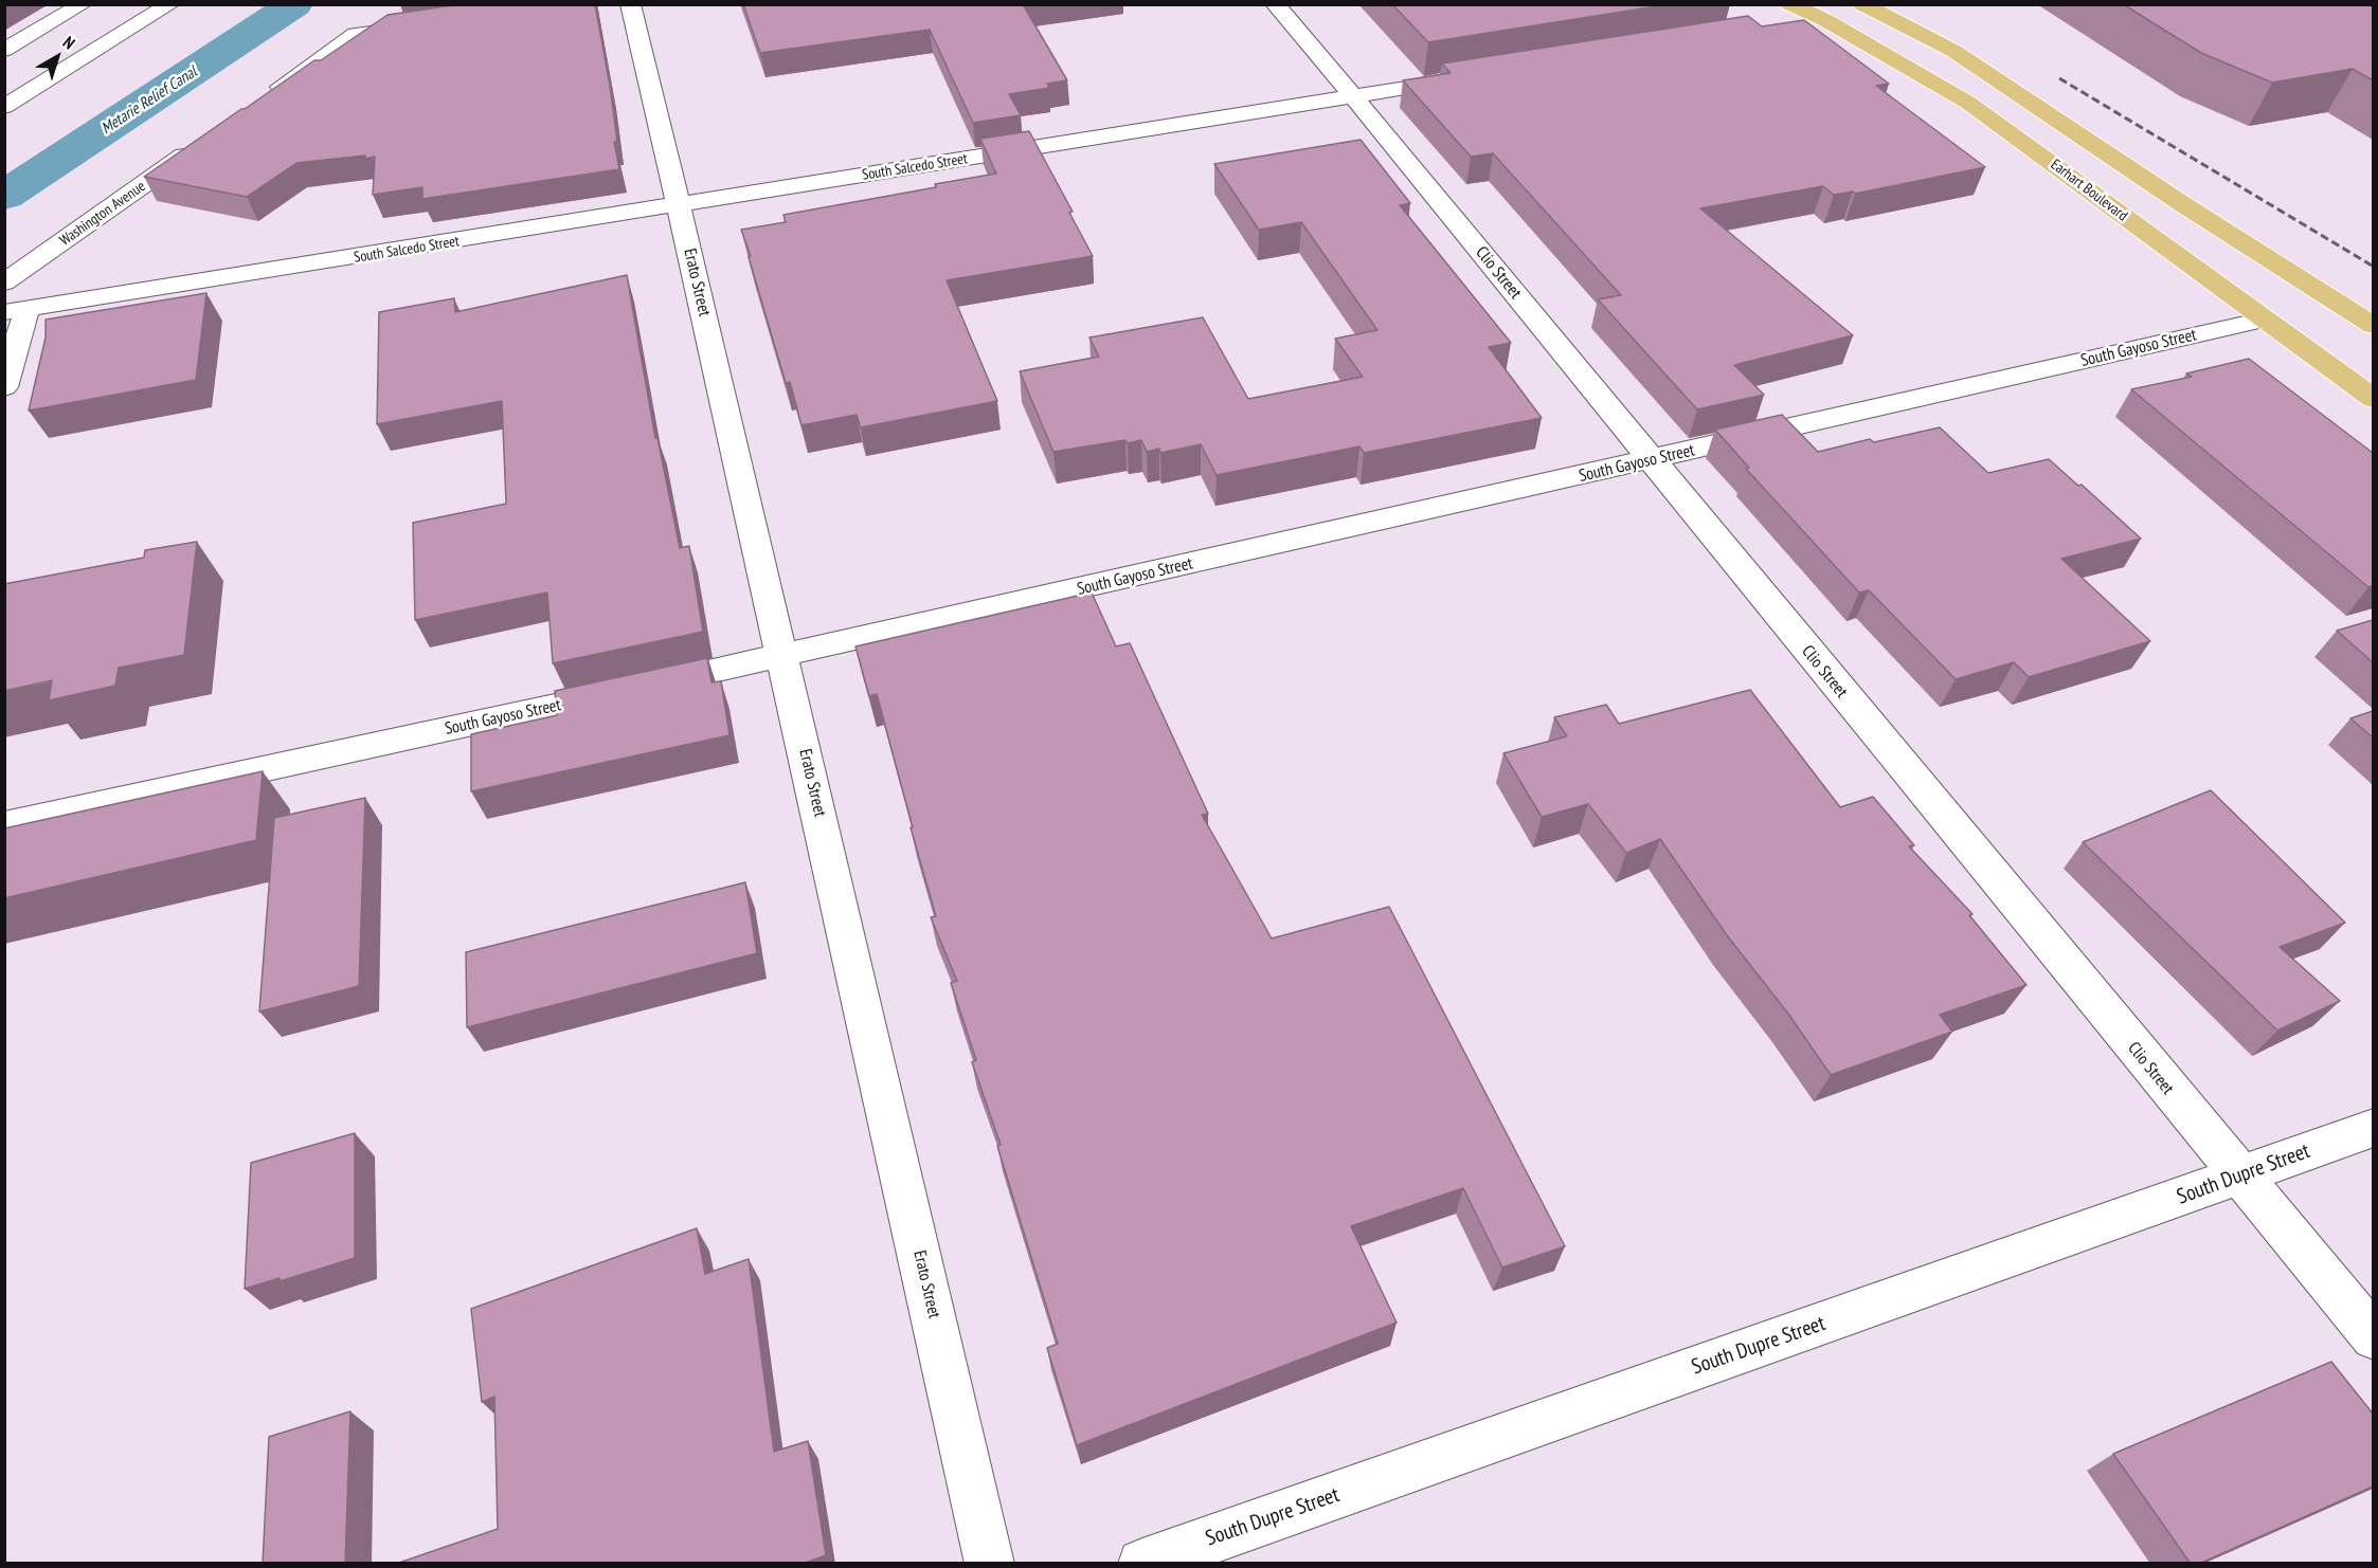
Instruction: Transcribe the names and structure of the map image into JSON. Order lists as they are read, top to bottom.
{
  "streets": {
    "main road": ["Earhart Boulevard"],
    "street": [
      "South Salcedo Street",
      "Washington Avenue",
      "Clio Street",
      "Erato Street",
      "South Gayoso Street",
      "South Dupre Street"
    ]
  },
  "crossings": [
    ["South Salcedo Street", "Clio Street"],
    ["South Salcedo Street", "Erato Street"],
    ["Earhart Boulevard", "South Gayoso Street"],
    ["Clio Street", "South Gayoso Street"],
    ["Clio Street", "South Dupre Street"],
    ["Erato Street", "South Gayoso Street"]
  ],
  "water": ["Metarie Relief Canal"],
  "north": "top right"
}
